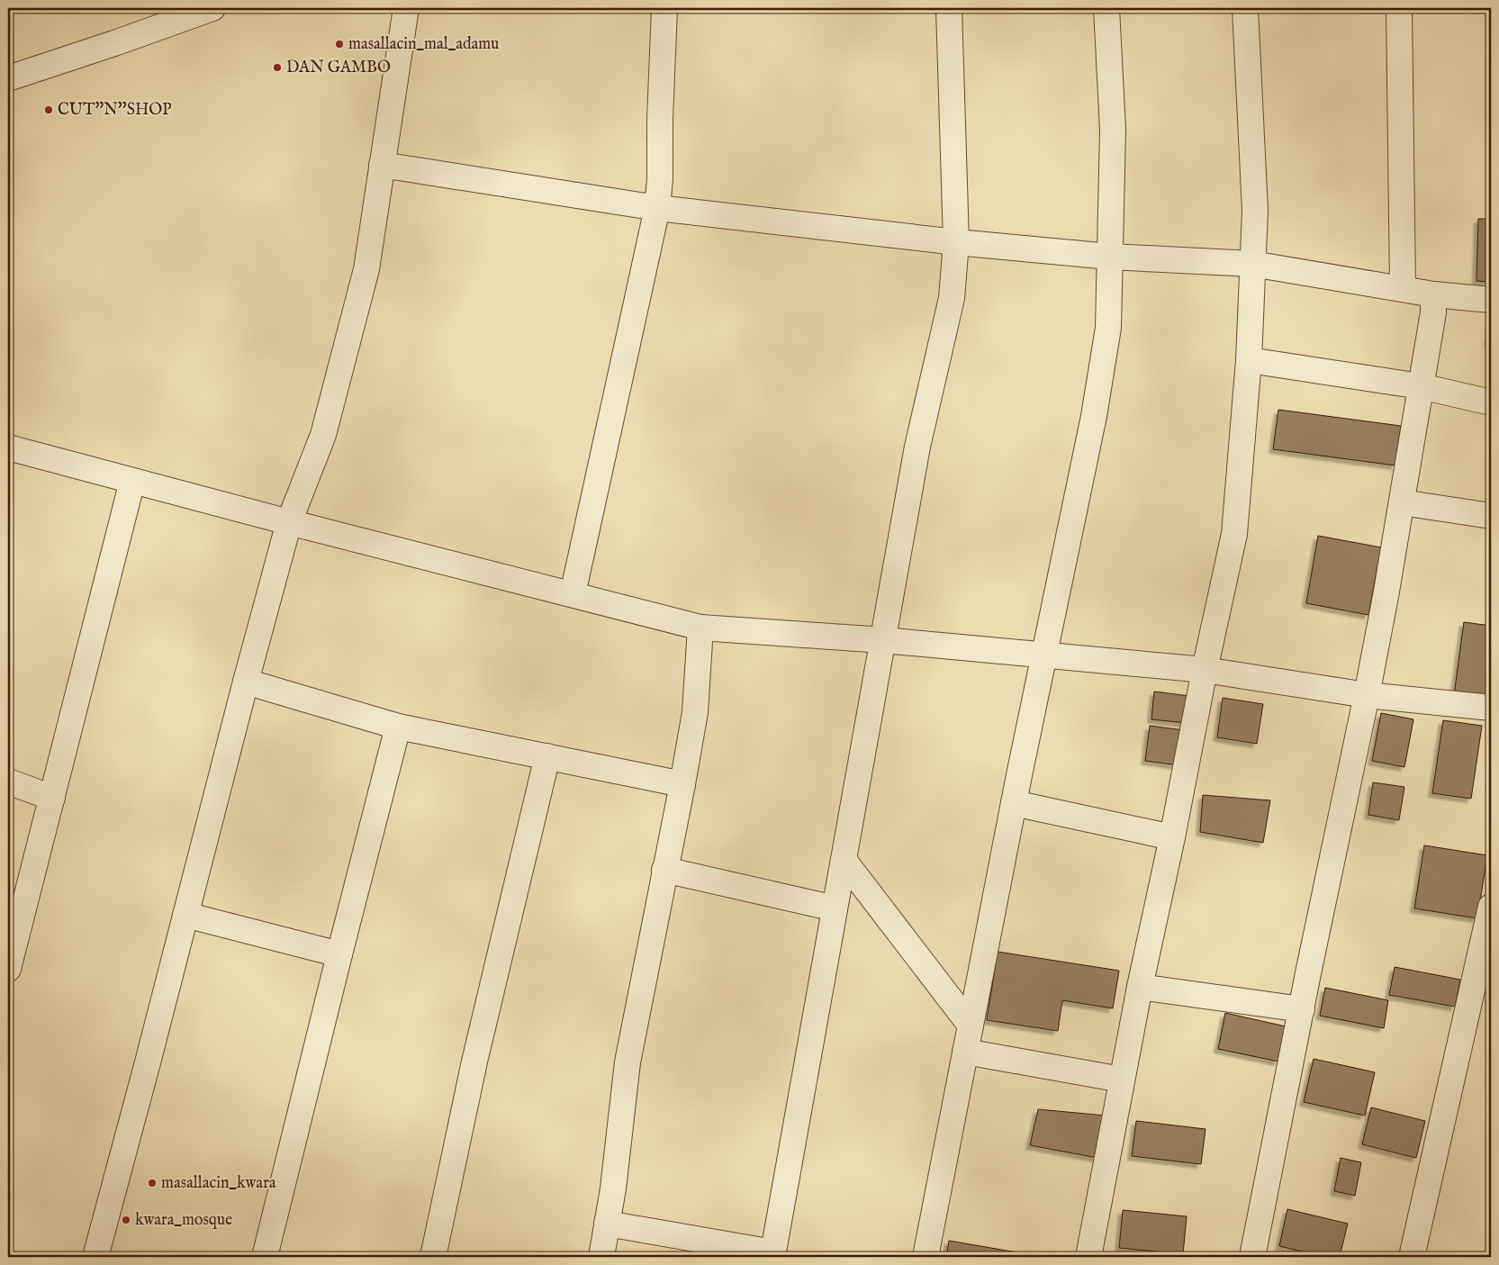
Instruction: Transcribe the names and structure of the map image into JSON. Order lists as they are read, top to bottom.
{
  "places": [
    "masallacin_mal_adamu",
    "DAN GAMBO",
    "CUT''N''SHOP",
    "masallacin_kwara",
    "kwara_mosque"
  ]
}
